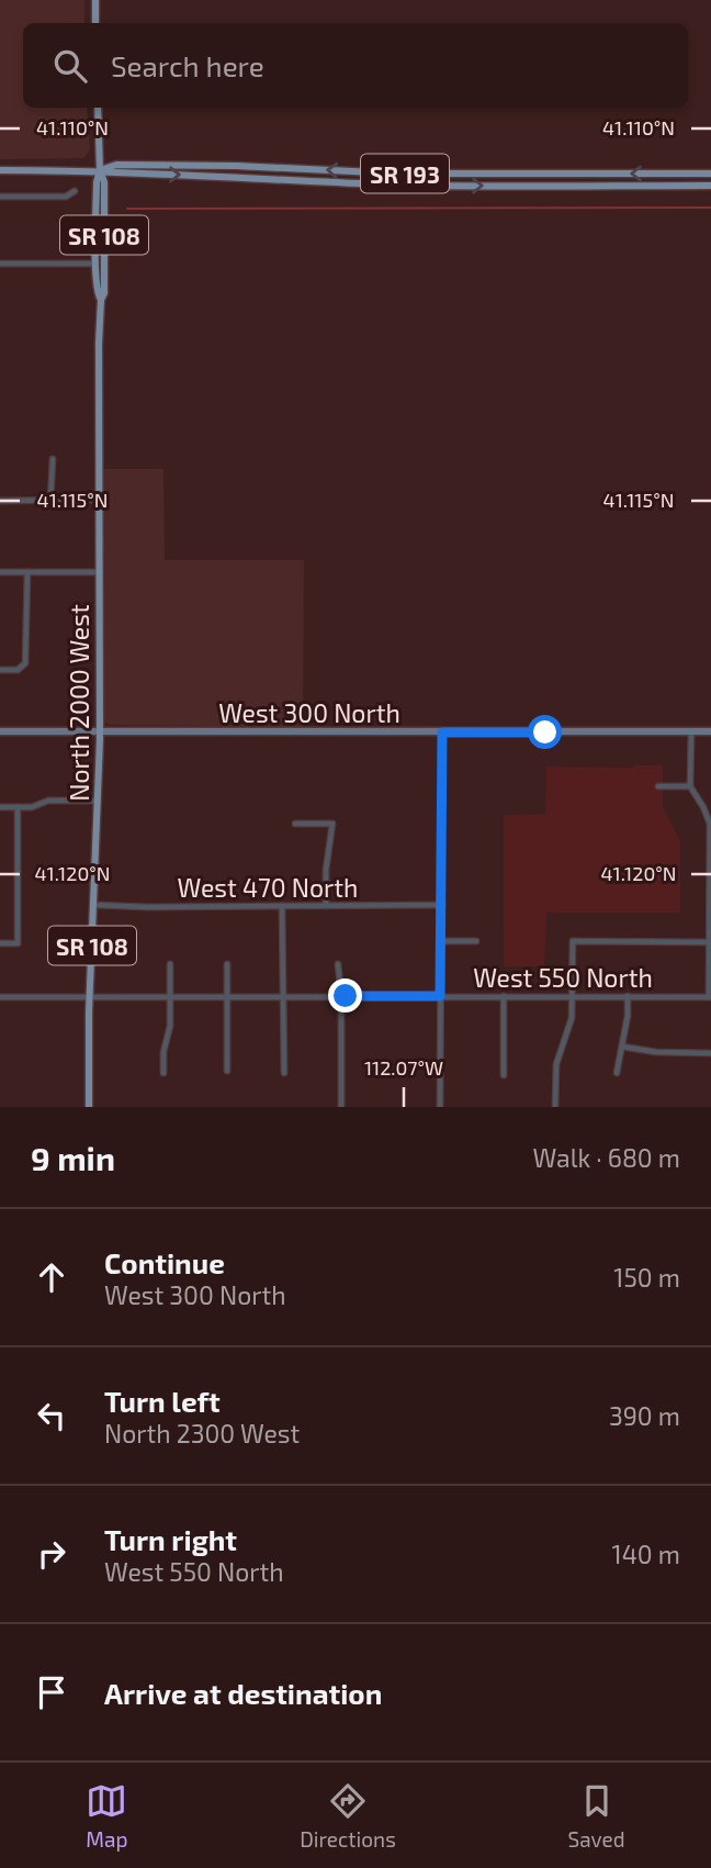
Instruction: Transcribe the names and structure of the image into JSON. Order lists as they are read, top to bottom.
{
  "streets": {
    "main road": [
      "SR 193",
      "SR 108",
      "North 2000 West",
      "West 300 North"
    ],
    "street": ["West 470 North", "West 550 North"]
  },
  "crossings": [
    ["SR 193", "North 2000 West"],
    ["North 2000 West", "West 300 North"],
    ["North 2000 West", "West 470 North"],
    ["North 2000 West", "West 550 North"]
  ],
  "page": {
    "search": "Search here",
    "heading": ["9 min", "Walk · 680 m"],
    "list": [
      ["Continue", "West 300 North", "150 m"],
      ["Turn left", "North 2300 West", "390 m"],
      ["Turn right", "West 550 North", "140 m"],
      "Arrive at destination"
    ],
    "nav": ["Map", "Directions", "Saved"]
  },
  "coordinates": [
    "41.110°N",
    "41.115°N",
    "41.120°N",
    "112.07°W"
  ]
}
